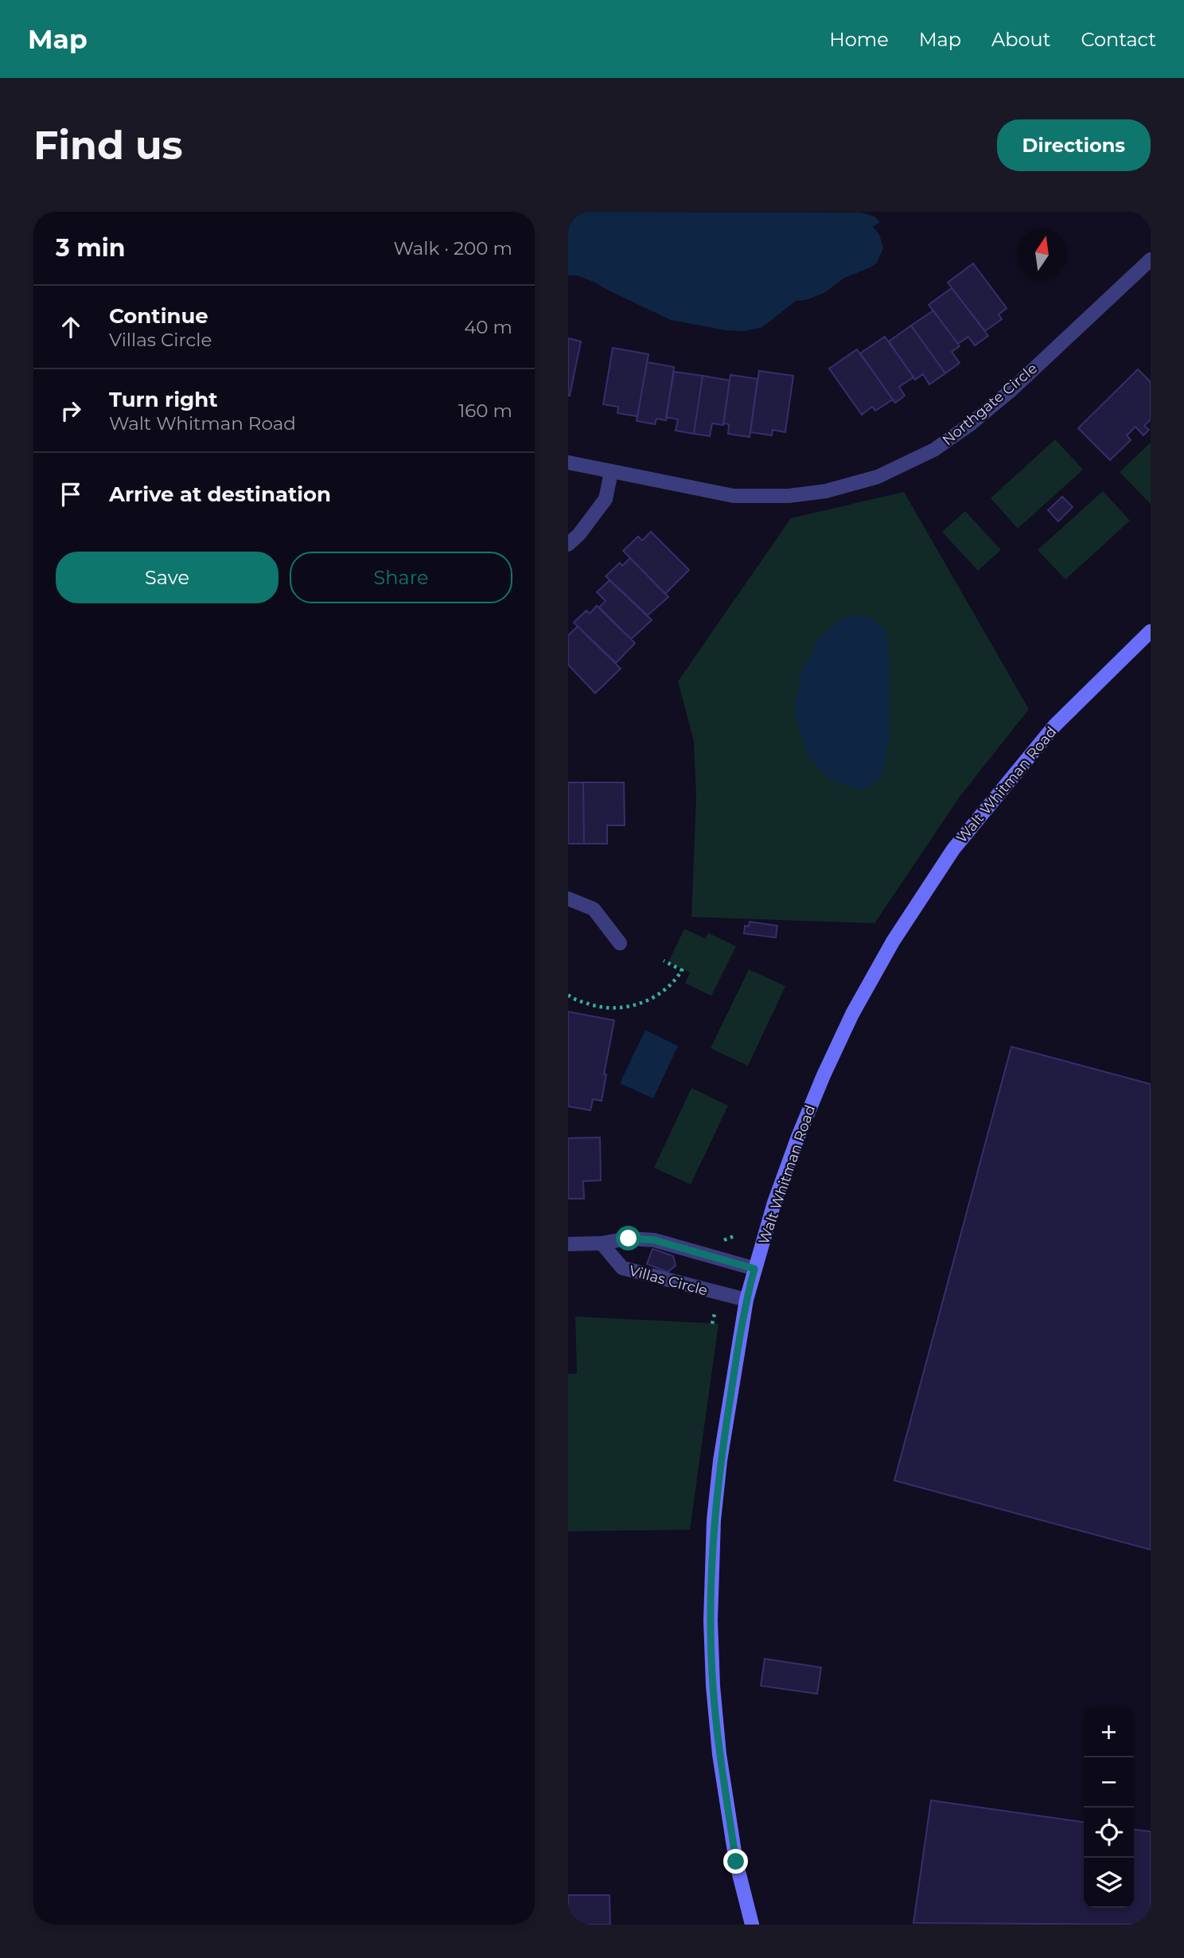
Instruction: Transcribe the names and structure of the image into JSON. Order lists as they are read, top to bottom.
{
  "streets": {
    "main road": ["Walt Whitman Road"],
    "street": ["Northgate Circle", "Villas Circle"]
  },
  "crossings": [
    ["Walt Whitman Road", "Villas Circle"]
  ],
  "north": "top",
  "page": {
    "header": "Map",
    "nav": [
      "Home",
      "Map",
      "About",
      "Contact"
    ],
    "buttons": [
      "Directions",
      ["Save", "Share"]
    ],
    "title": "Find us",
    "heading": ["3 min", "Walk · 200 m"],
    "list": [
      ["Continue", "Villas Circle", "40 m"],
      ["Turn right", "Walt Whitman Road", "160 m"],
      "Arrive at destination"
    ],
    "map_buttons": ["+", "−"]
  }
}
